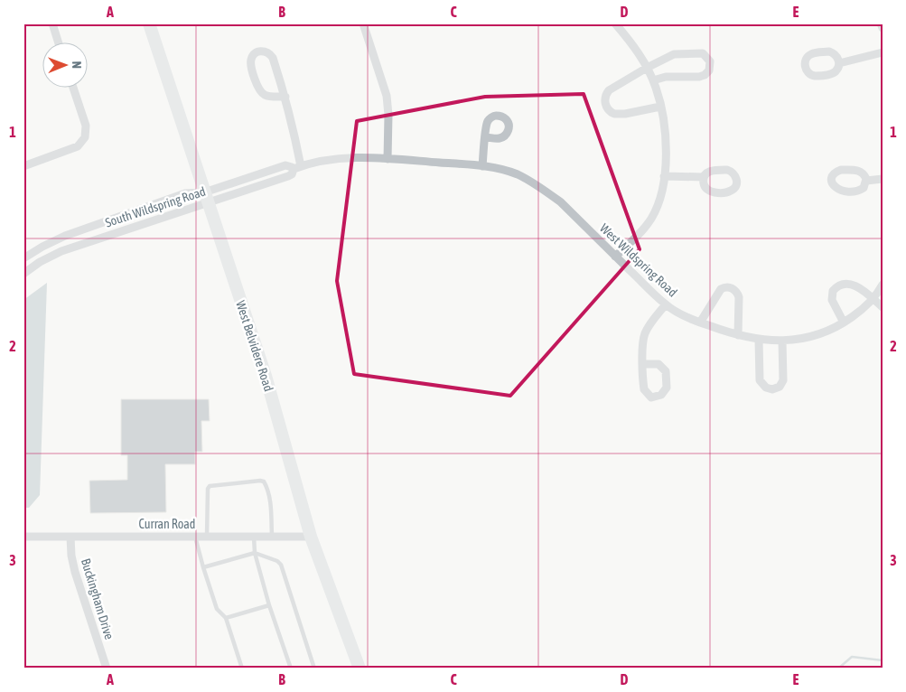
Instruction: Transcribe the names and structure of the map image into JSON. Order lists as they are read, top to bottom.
{
  "streets": {
    "main road": ["West Belvidere Road"],
    "street": [
      "South Wildspring Road",
      "West Wildspring Road",
      "Curran Road",
      "Buckingham Drive"
    ]
  },
  "crossings": [
    ["South Wildspring Road", "West Wildspring Road"],
    ["South Wildspring Road", "West Belvidere Road"],
    ["West Belvidere Road", "Curran Road"],
    ["Curran Road", "Buckingham Drive"]
  ],
  "north": "right",
  "grid": {
    "columns": [
      "A",
      "B",
      "C",
      "D",
      "E"
    ],
    "rows": ["1", "2", "3"]
  }
}
